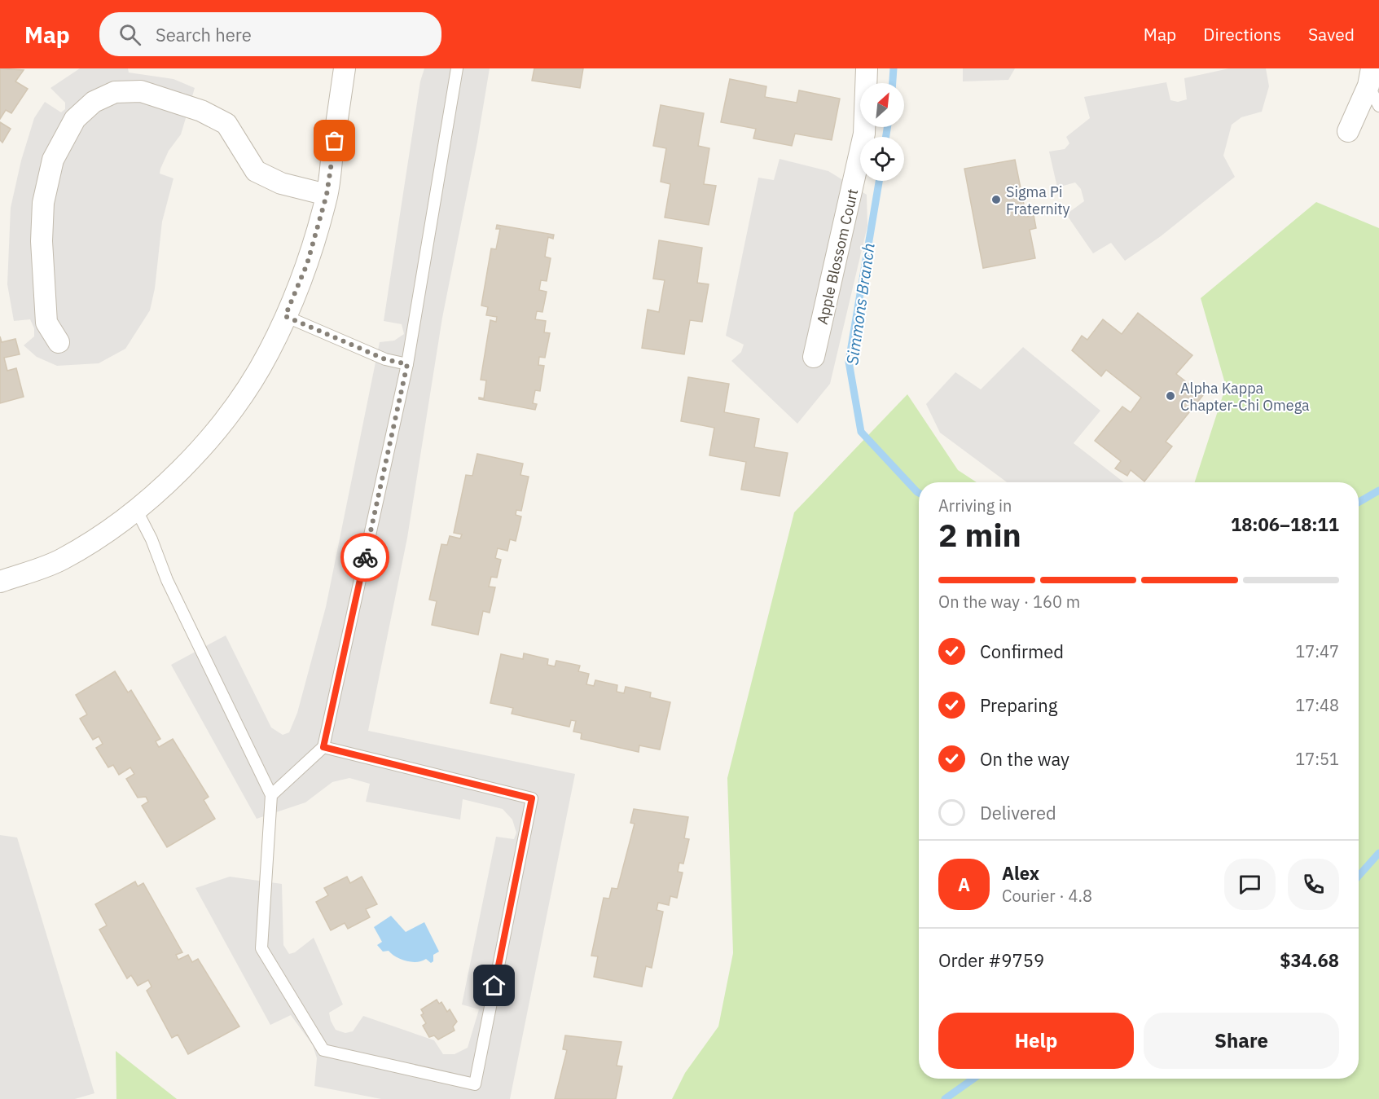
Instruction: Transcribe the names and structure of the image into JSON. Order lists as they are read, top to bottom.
{
  "streets": {
    "street": ["Apple Blossom Court"]
  },
  "water": ["Simmons Branch"],
  "places": ["Sigma Pi Fraternity", "Alpha Kappa Chapter-Chi Omega"],
  "north": "top right",
  "page": {
    "header": "Map",
    "search": "Search here",
    "nav": ["Map", "Directions", "Saved"],
    "heading": ["2 min", "Arriving in", "18:06–18:11"],
    "panel": [
      "Alex",
      "Courier · 4.8",
      "Order #9759",
      "$34.68"
    ],
    "bar": "On the way · 160 m",
    "list": [
      ["Confirmed", "17:47"],
      ["Preparing", "17:48"],
      ["On the way", "17:51"],
      "Delivered"
    ],
    "round": "A",
    "buttons": ["Help", "Share"]
  }
}
